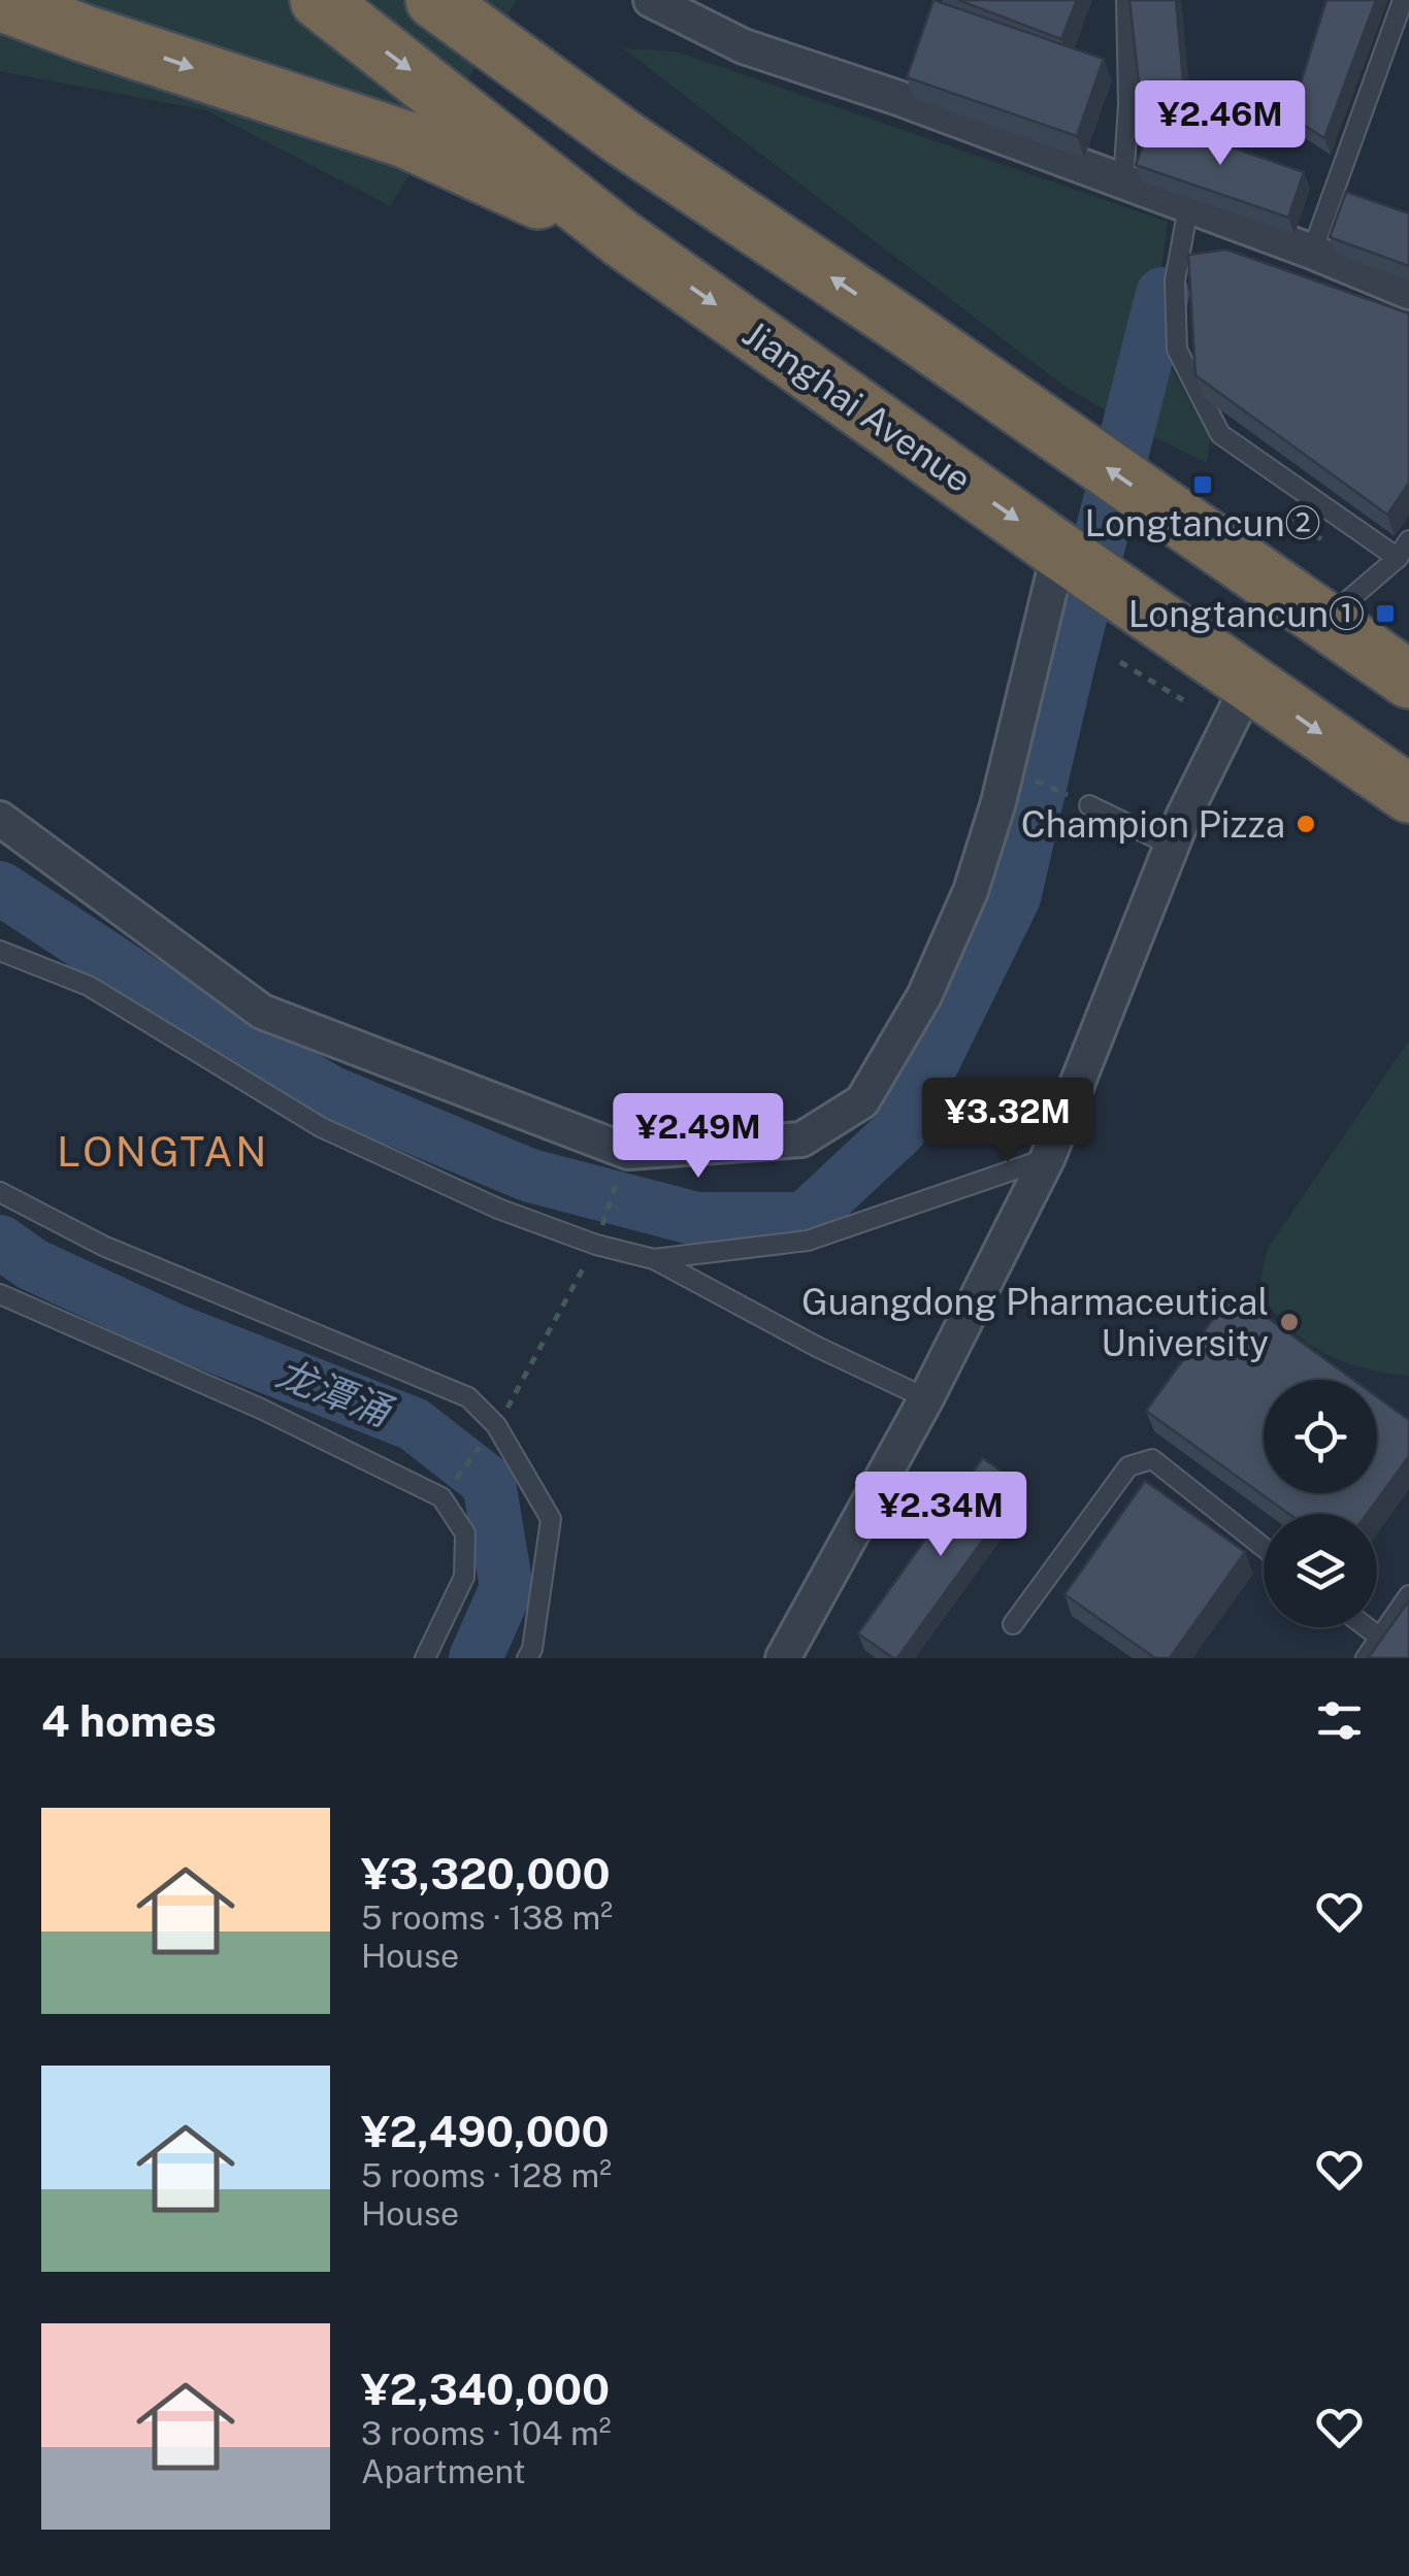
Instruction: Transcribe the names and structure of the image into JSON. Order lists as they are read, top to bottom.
{
  "streets": {
    "highway": ["Jianghai Avenue"]
  },
  "districts": ["LONGTAN"],
  "water": ["龙潭涌"],
  "places": {
    "transit": ["Longtancun②", "Longtancun①"],
    "other": ["Champion Pizza", "Guangdong Pharmaceutical University"]
  },
  "page": {
    "price": [
      "¥2.46M",
      "¥3.32M",
      "¥2.49M",
      "¥2.34M"
    ],
    "heading": "4 homes",
    "list": [
      {
        "name": "¥3,320,000",
        "note": "5 rooms · 138 m² · House"
      },
      {
        "name": "¥2,490,000",
        "note": "5 rooms · 128 m² · House"
      },
      {
        "name": "¥2,340,000",
        "note": "3 rooms · 104 m² · Apartment"
      }
    ]
  }
}
